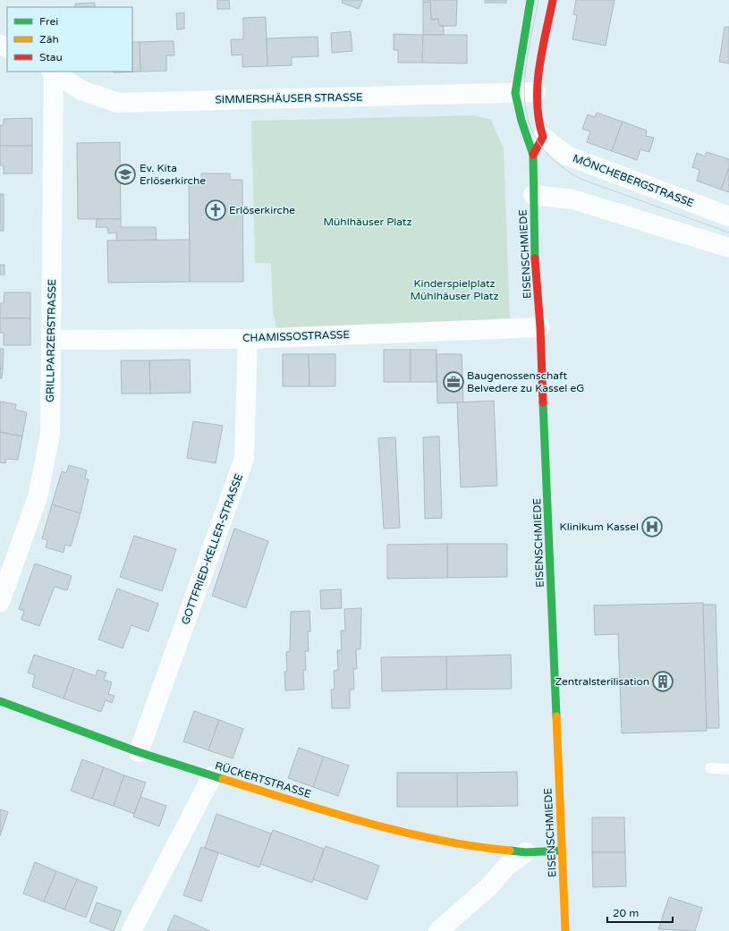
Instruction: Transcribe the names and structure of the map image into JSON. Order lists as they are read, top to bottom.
{
  "streets": {
    "street": [
      "SIMMERSHÄUSER STRASSE",
      "MÖNCHEBERGSTRASSE",
      "EISENSCHMIEDE",
      "CHAMISSOSTRASSE",
      "GRILLPARZERSTRASSE",
      "GOTTFRIED-KELLER-STRASSE",
      "RÜCKERTSTRASSE"
    ]
  },
  "crossings": [
    ["SIMMERSHÄUSER STRASSE", "EISENSCHMIEDE"],
    ["SIMMERSHÄUSER STRASSE", "GRILLPARZERSTRASSE"],
    ["MÖNCHEBERGSTRASSE", "EISENSCHMIEDE"],
    ["EISENSCHMIEDE", "CHAMISSOSTRASSE"],
    ["EISENSCHMIEDE", "RÜCKERTSTRASSE"],
    ["CHAMISSOSTRASSE", "GRILLPARZERSTRASSE"],
    ["CHAMISSOSTRASSE", "GOTTFRIED-KELLER-STRASSE"],
    ["GOTTFRIED-KELLER-STRASSE", "RÜCKERTSTRASSE"]
  ],
  "parks": ["Mühlhäuser Platz", "Kinderspielplatz Mühlhäuser Platz"],
  "places": {
    "school or university": ["Ev. Kita Erlöserkirche"],
    "church": ["Erlöserkirche"],
    "office": ["Baugenossenschaft Belvedere zu Kassel eG"],
    "hospital": ["Klinikum Kassel"],
    "building": ["Zentralsterilisation"]
  },
  "legend": ["Frei", "Zäh", "Stau"],
  "scale_bar": "20 m"
}
